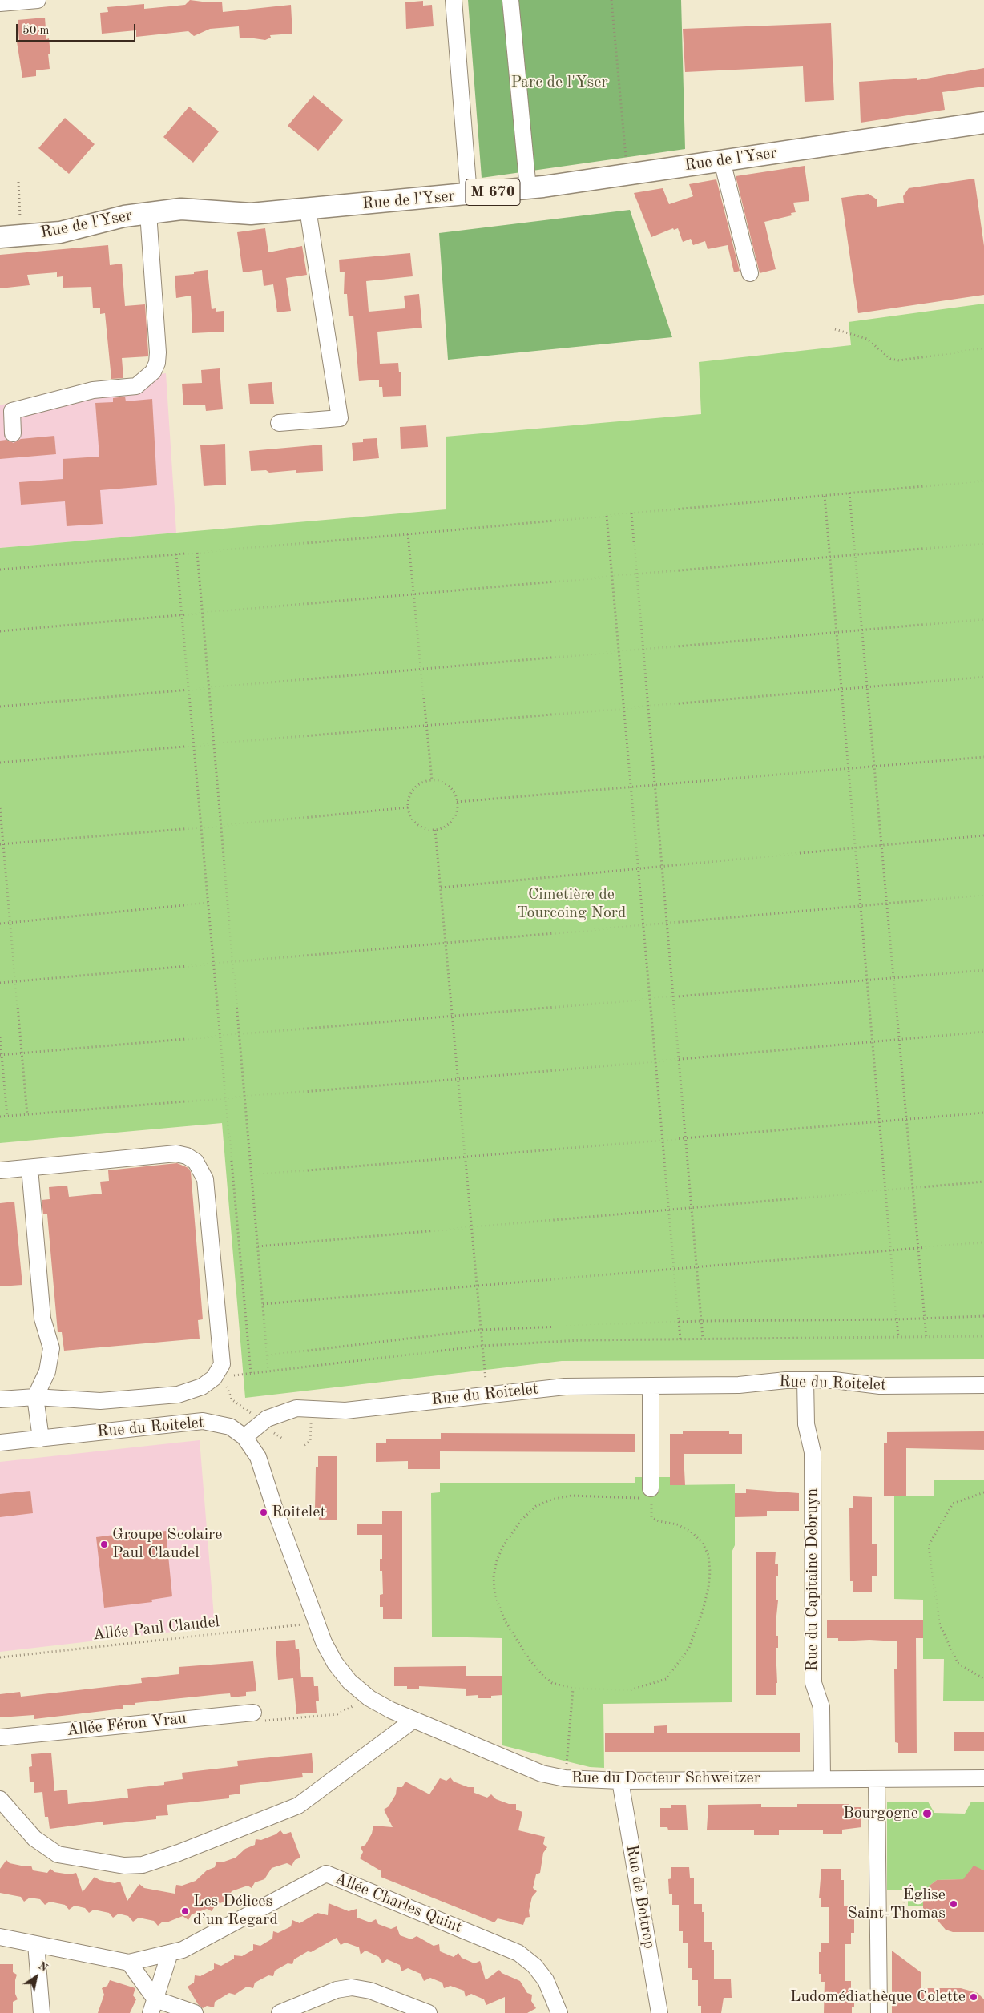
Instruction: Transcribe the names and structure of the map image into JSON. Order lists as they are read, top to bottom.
{
  "streets": {
    "main road": ["Rue de l'Yser", "M 670"],
    "street": [
      "Rue du Roitelet",
      "Rue du Capitaine Debruyn",
      "Allée Féron Vrau",
      "Rue du Docteur Schweitzer",
      "Rue de Bottrop",
      "Allée Charles Quint"
    ],
    "path": ["Allée Paul Claudel"]
  },
  "crossings": [
    ["Rue du Roitelet", "Rue du Capitaine Debruyn"],
    ["Rue du Roitelet", "Rue du Docteur Schweitzer"],
    ["Rue du Capitaine Debruyn", "Rue du Docteur Schweitzer"],
    ["Allée Paul Claudel", "Rue du Docteur Schweitzer"],
    ["Rue du Docteur Schweitzer", "Rue de Bottrop"]
  ],
  "parks": ["Parc de l'Yser", "Cimetière de Tourcoing Nord"],
  "places": [
    "Roitelet",
    "Groupe Scolaire Paul Claudel",
    "Bourgogne",
    "Église Saint-Thomas",
    "Les Délices d’un Regard",
    "Ludomédiathèque Colette"
  ],
  "scale_bar": "50 m",
  "north": "top right"
}
